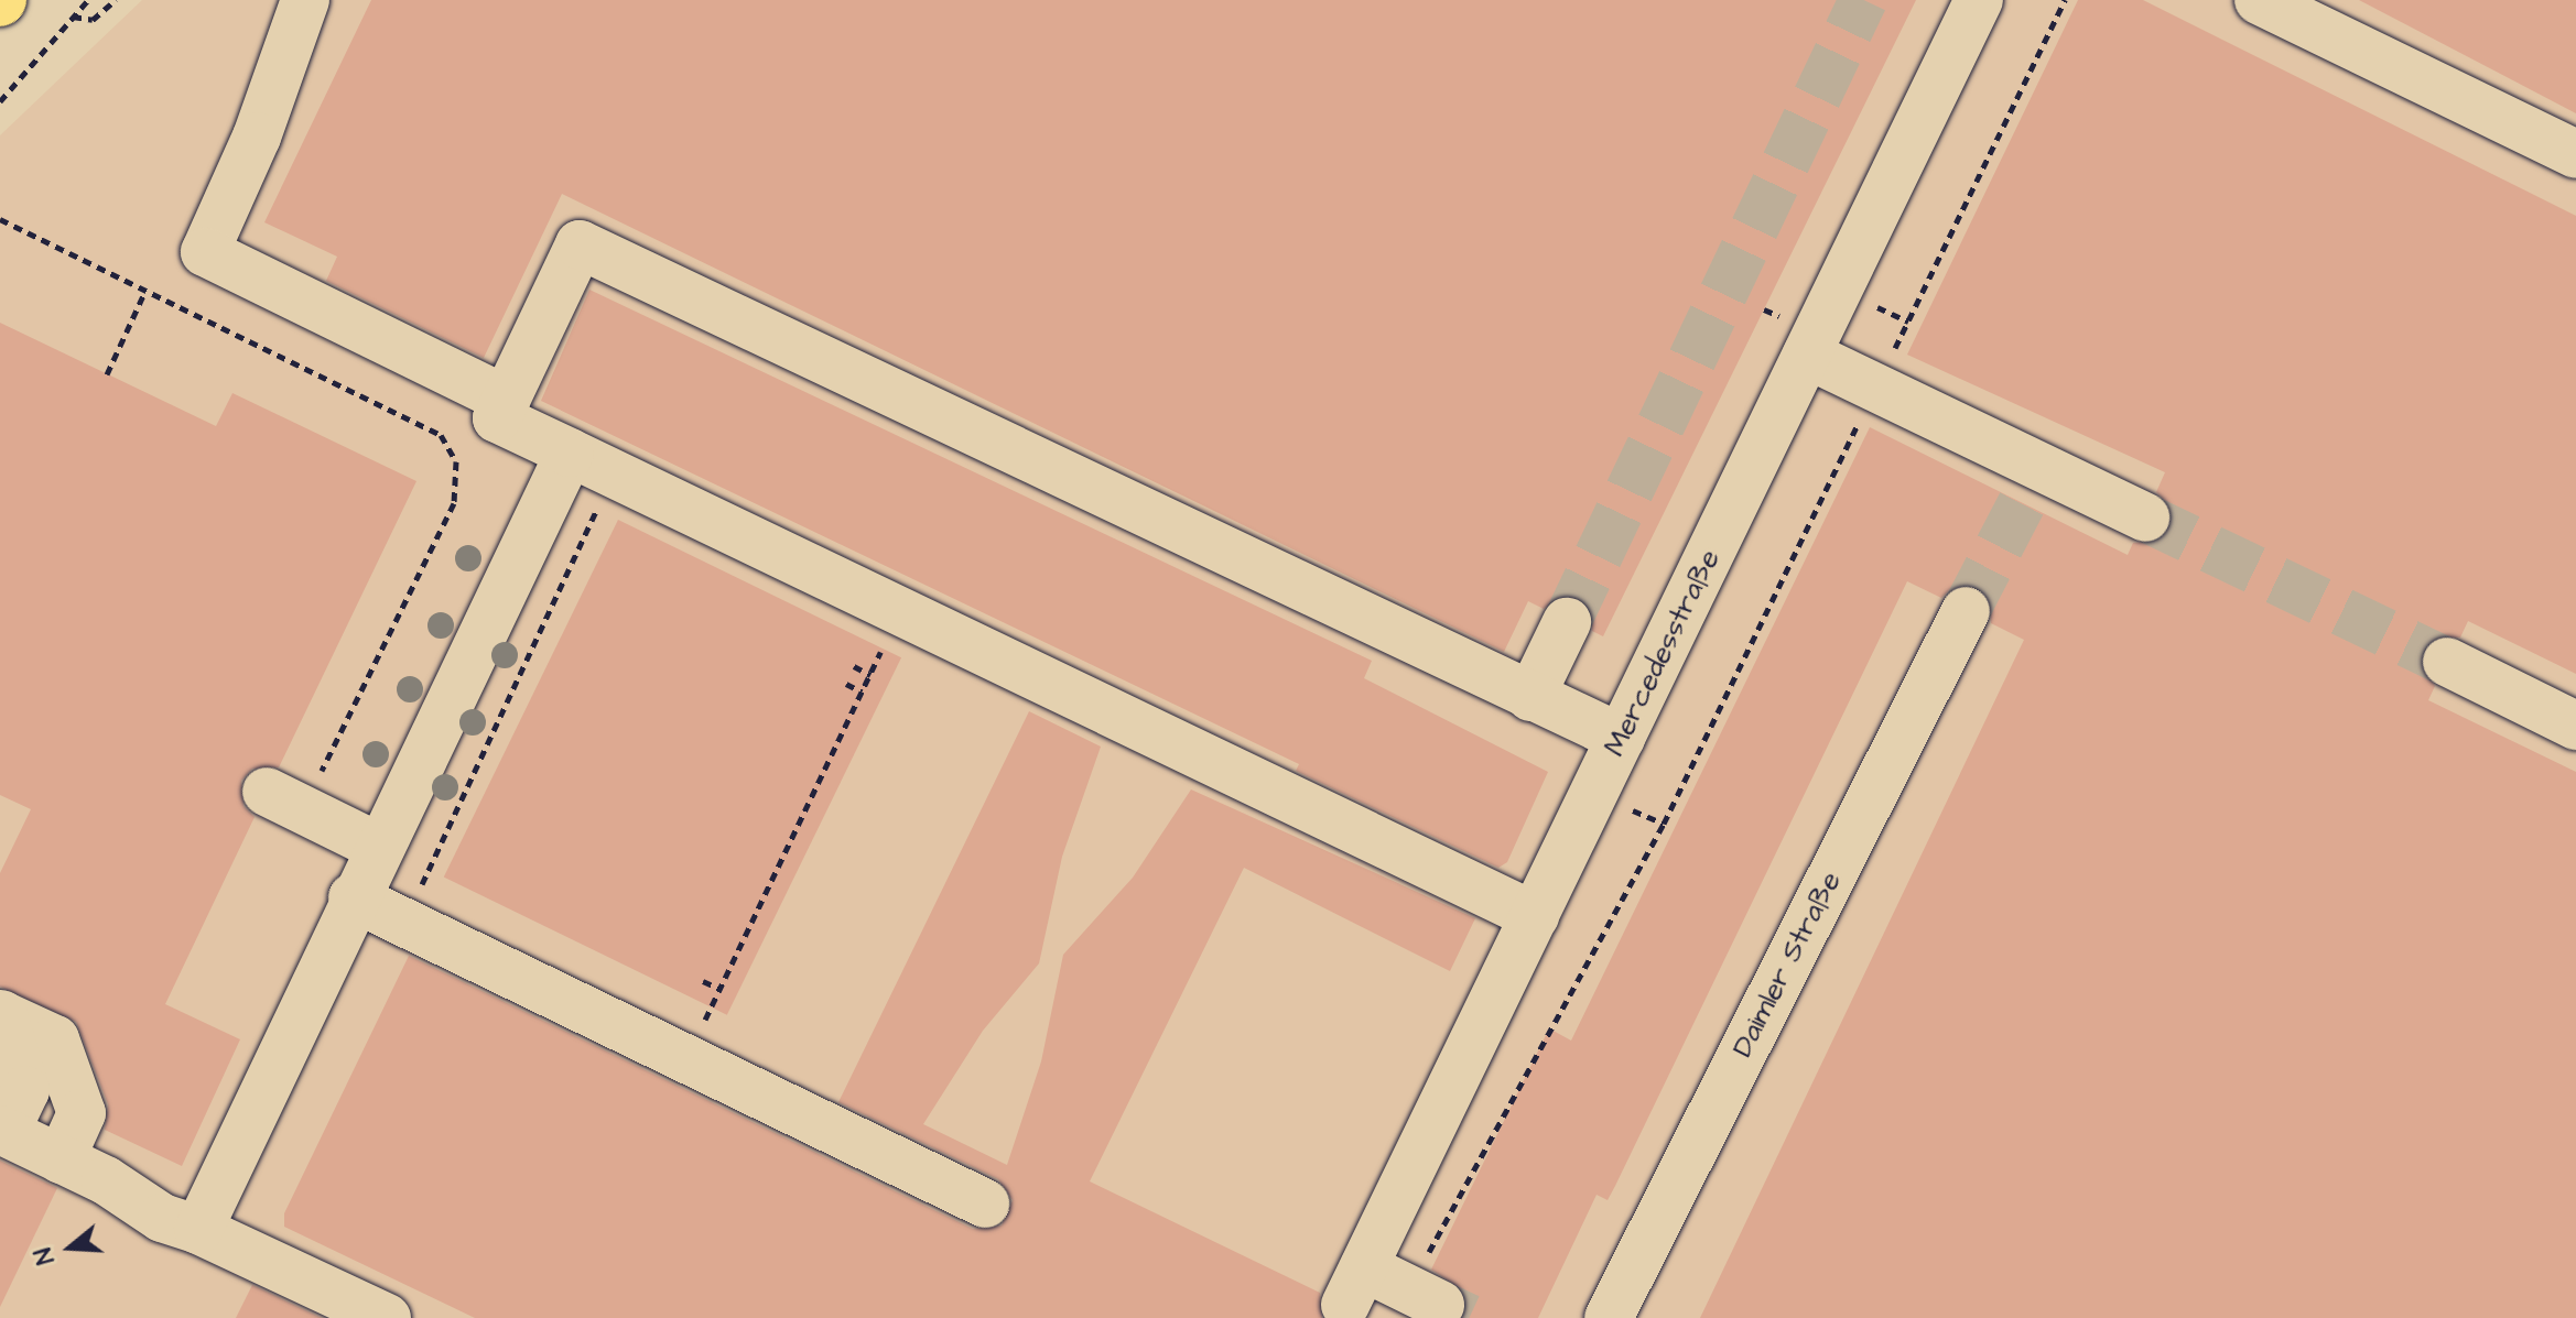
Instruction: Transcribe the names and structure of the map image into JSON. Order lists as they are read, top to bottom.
{
  "streets": {
    "street": ["Mercedesstraße", "Daimler Straße"]
  },
  "north": "left"
}
